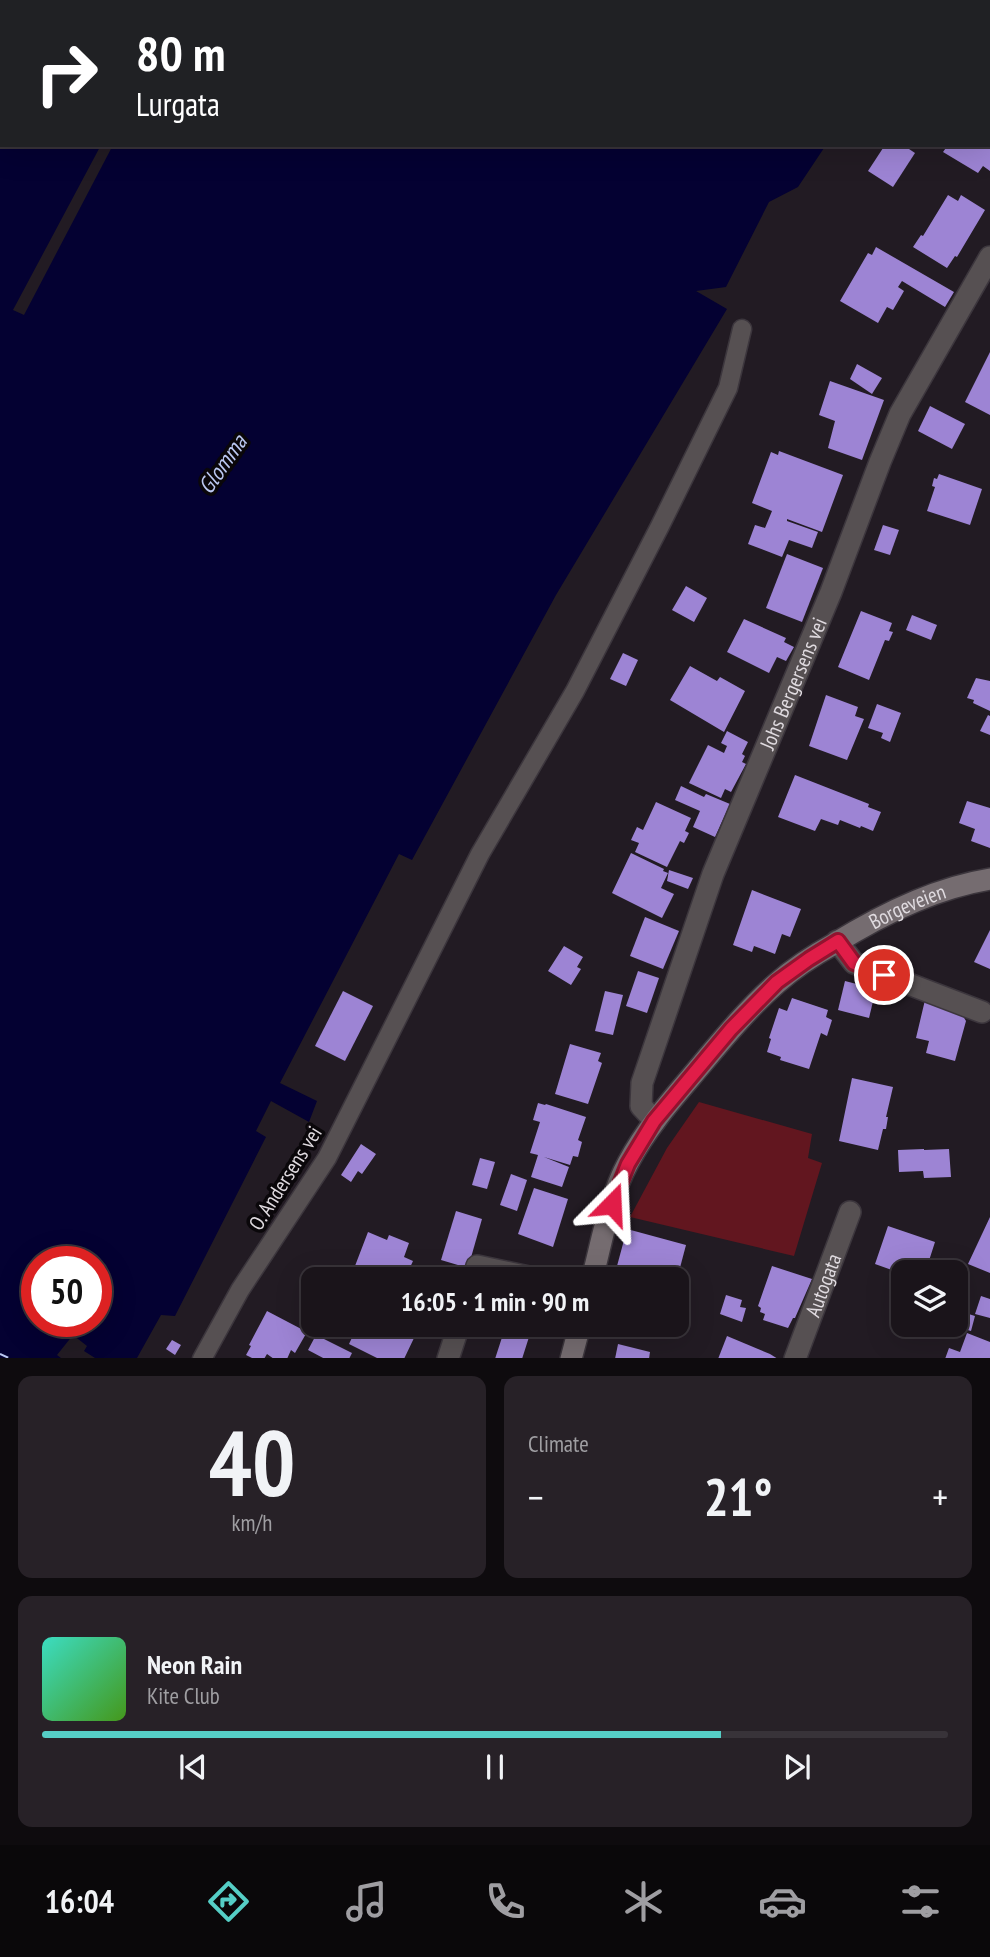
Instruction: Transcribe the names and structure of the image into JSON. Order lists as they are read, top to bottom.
{
  "streets": {
    "main road": ["Borgeveien"],
    "street": ["Johs Bergersens vei", "Autogata"],
    "lane": ["O. Andersens vei"]
  },
  "crossings": [
    ["Johs Bergersens vei", "Borgeveien"]
  ],
  "water": ["Glomma"],
  "page": {
    "turn": ["80 m", "Lurgata"],
    "limit": "50",
    "trip": "16:05 · 1 min · 90 m",
    "tile": [
      ["40", "km/h"],
      "Climate"
    ],
    "heat": ["−", "21°", "+"],
    "song": ["Neon Rain", "Kite Club"],
    "tabs": "16:04"
  }
}
